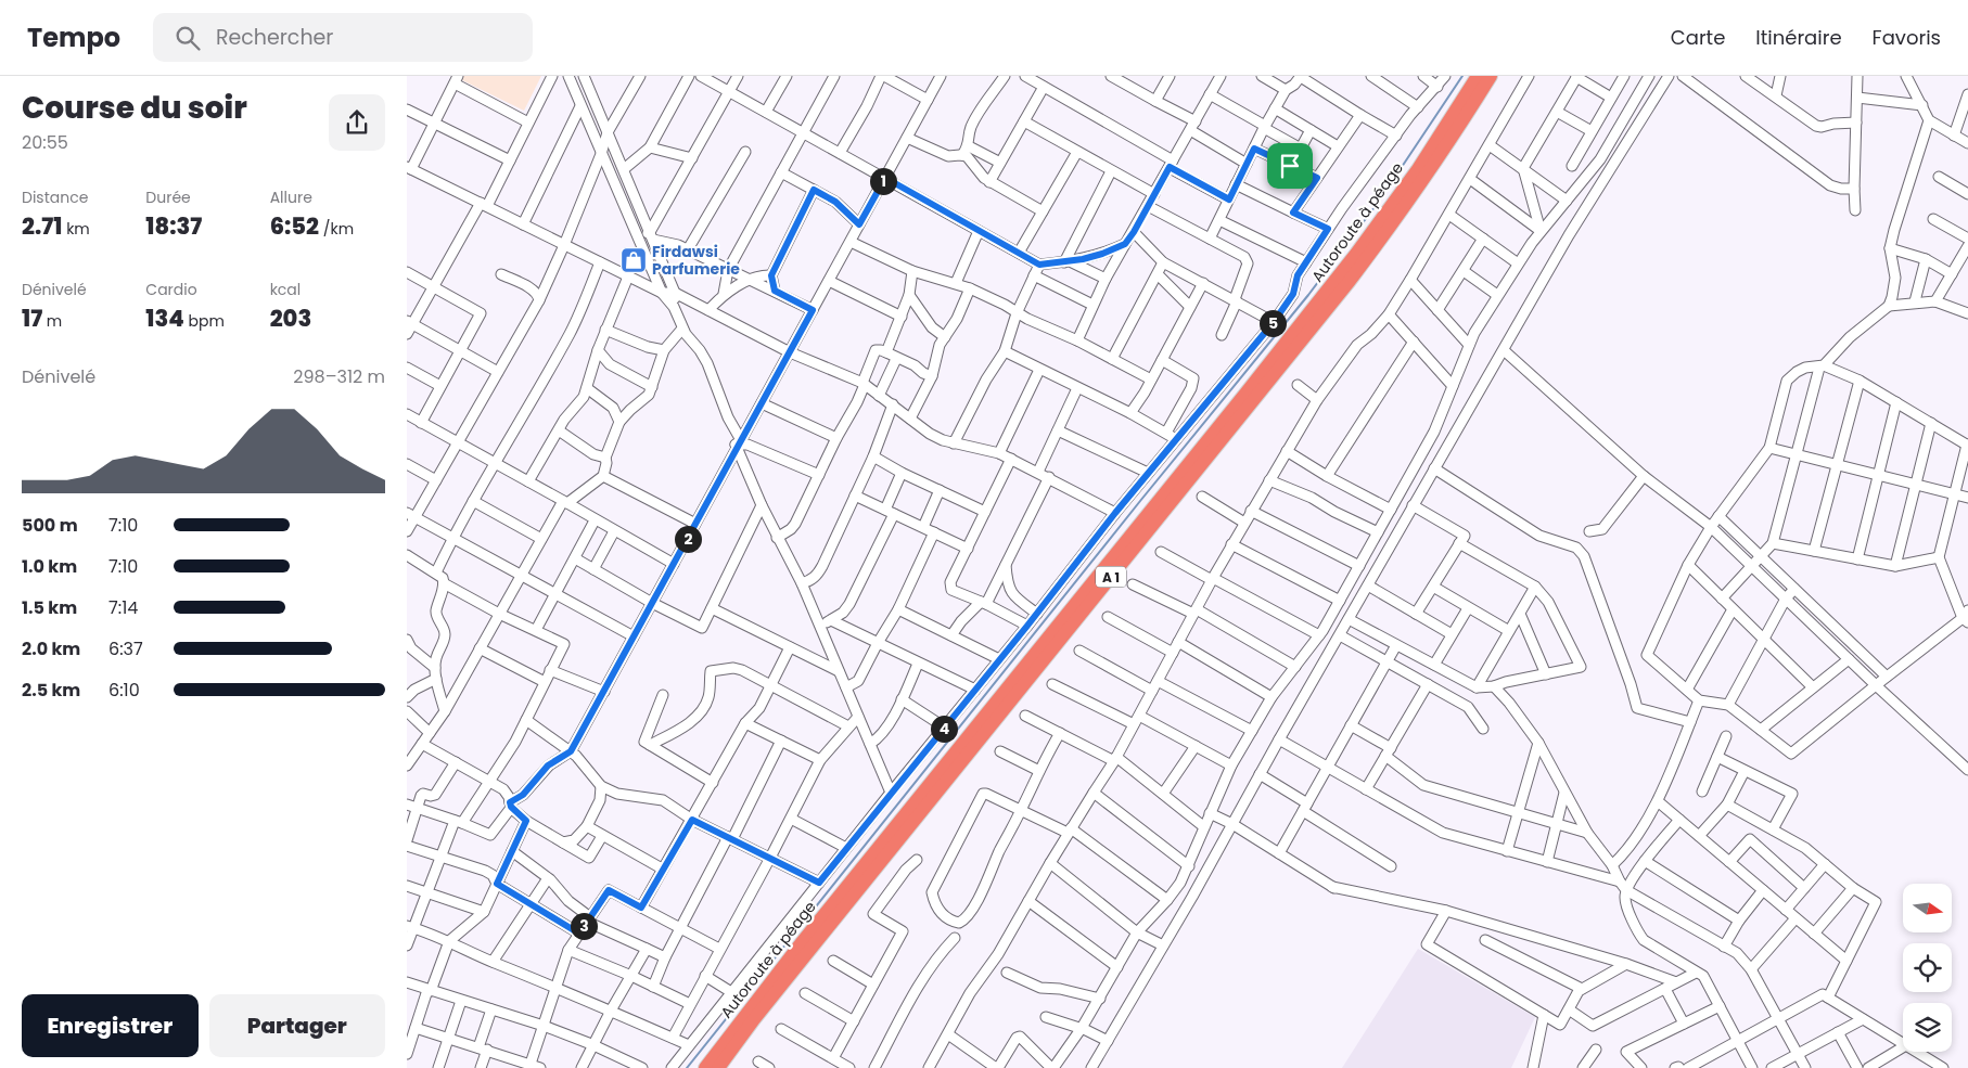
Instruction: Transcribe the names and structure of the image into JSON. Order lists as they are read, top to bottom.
{
  "streets": {
    "highway": ["Autoroute à péage", "A 1"]
  },
  "places": {
    "shop": ["Firdawsi Parfumerie"]
  },
  "north": "right",
  "page": {
    "header": "Tempo",
    "search": "Rechercher",
    "nav": ["Carte", "Itinéraire", "Favoris"],
    "heading": ["Course du soir", "20:55"],
    "stats": [
      ["Distance", "2.71 km"],
      ["Durée", "18:37"],
      ["Allure", "6:52 /km"],
      ["Dénivelé", "17 m"],
      ["Cardio", "134 bpm"],
      ["kcal", "203"]
    ],
    "pins": [
      "1",
      "5",
      "2",
      "4",
      "3"
    ],
    "chart": ["Dénivelé", "298–312 m"],
    "list": [
      {
        "name": "500 m",
        "note": "7:10"
      },
      {
        "name": "1.0 km",
        "note": "7:10"
      },
      {
        "name": "1.5 km",
        "note": "7:14"
      },
      {
        "name": "2.0 km",
        "note": "6:37"
      },
      {
        "name": "2.5 km",
        "note": "6:10"
      }
    ],
    "buttons": ["Enregistrer", "Partager"]
  }
}
